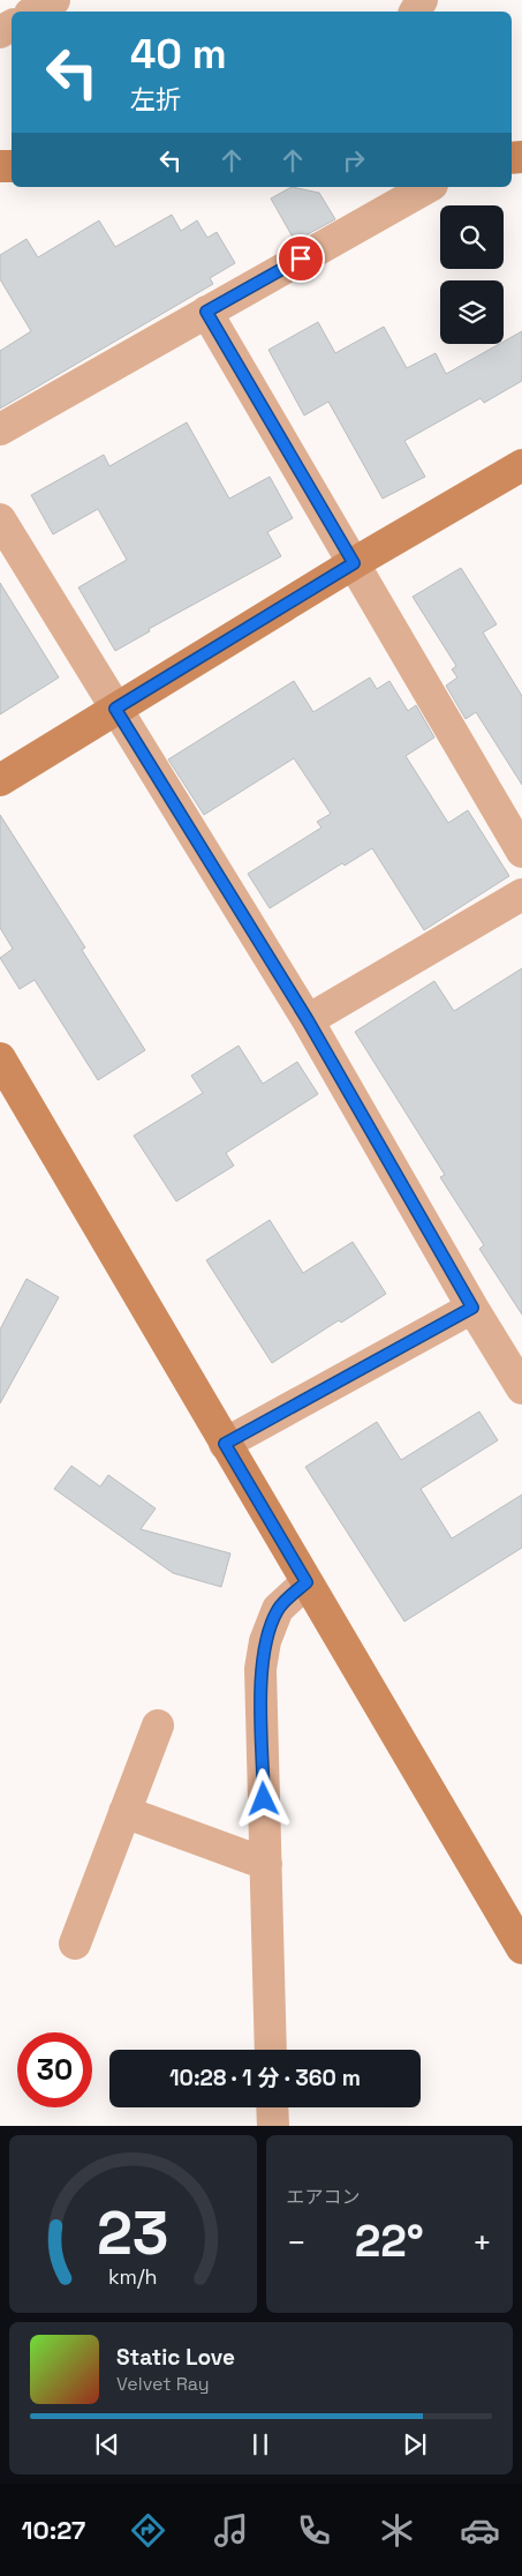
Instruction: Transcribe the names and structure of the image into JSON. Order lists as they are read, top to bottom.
{
  "page": {
    "turn": ["40 m", "左折"],
    "limit": "30",
    "trip": "10:28 · 1 分 · 360 m",
    "tile": "エアコン",
    "heat": ["−", "22°", "+"],
    "song": ["Static Love", "Velvet Ray"],
    "tabs": "10:27",
    "gauge": ["23", "km/h"]
  }
}
